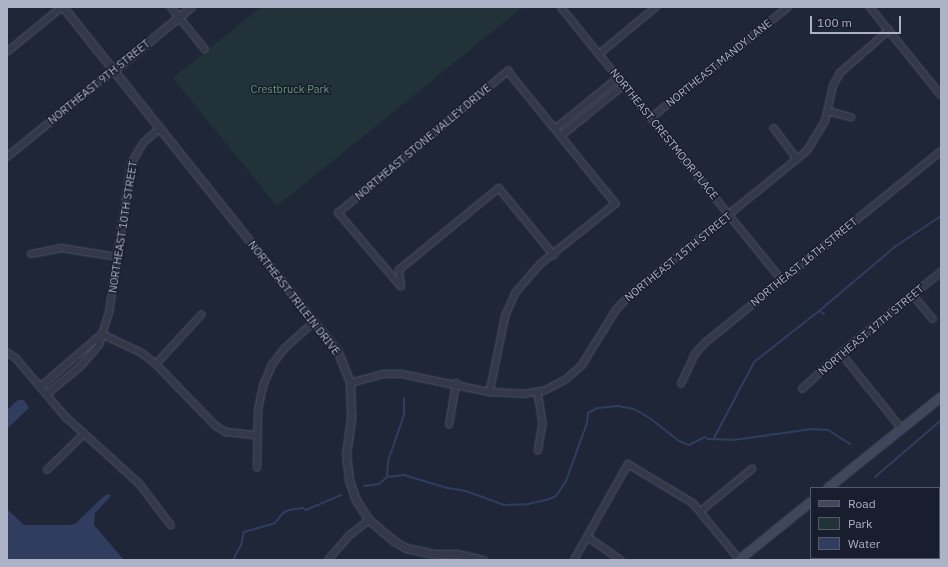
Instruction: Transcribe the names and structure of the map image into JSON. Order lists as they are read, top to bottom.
{
  "streets": {
    "street": [
      "NORTHEAST MANDY LANE",
      "NORTHEAST 9TH STREET",
      "NORTHEAST CRESTMOOR PLACE",
      "NORTHEAST STONE VALLEY DRIVE",
      "NORTHEAST 10TH STREET",
      "NORTHEAST 15TH STREET",
      "NORTHEAST 16TH STREET",
      "NORTHEAST TRILEIN DRIVE",
      "NORTHEAST 17TH STREET"
    ]
  },
  "crossings": [
    ["NORTHEAST MANDY LANE", "NORTHEAST CRESTMOOR PLACE"],
    ["NORTHEAST 9TH STREET", "NORTHEAST TRILEIN DRIVE"],
    ["NORTHEAST CRESTMOOR PLACE", "NORTHEAST 15TH STREET"],
    ["NORTHEAST CRESTMOOR PLACE", "NORTHEAST 16TH STREET"],
    ["NORTHEAST 10TH STREET", "NORTHEAST TRILEIN DRIVE"],
    ["NORTHEAST 15TH STREET", "NORTHEAST TRILEIN DRIVE"]
  ],
  "parks": ["Crestbruck Park"],
  "legend": ["Road", "Park", "Water"],
  "scale_bar": "100 m"
}
